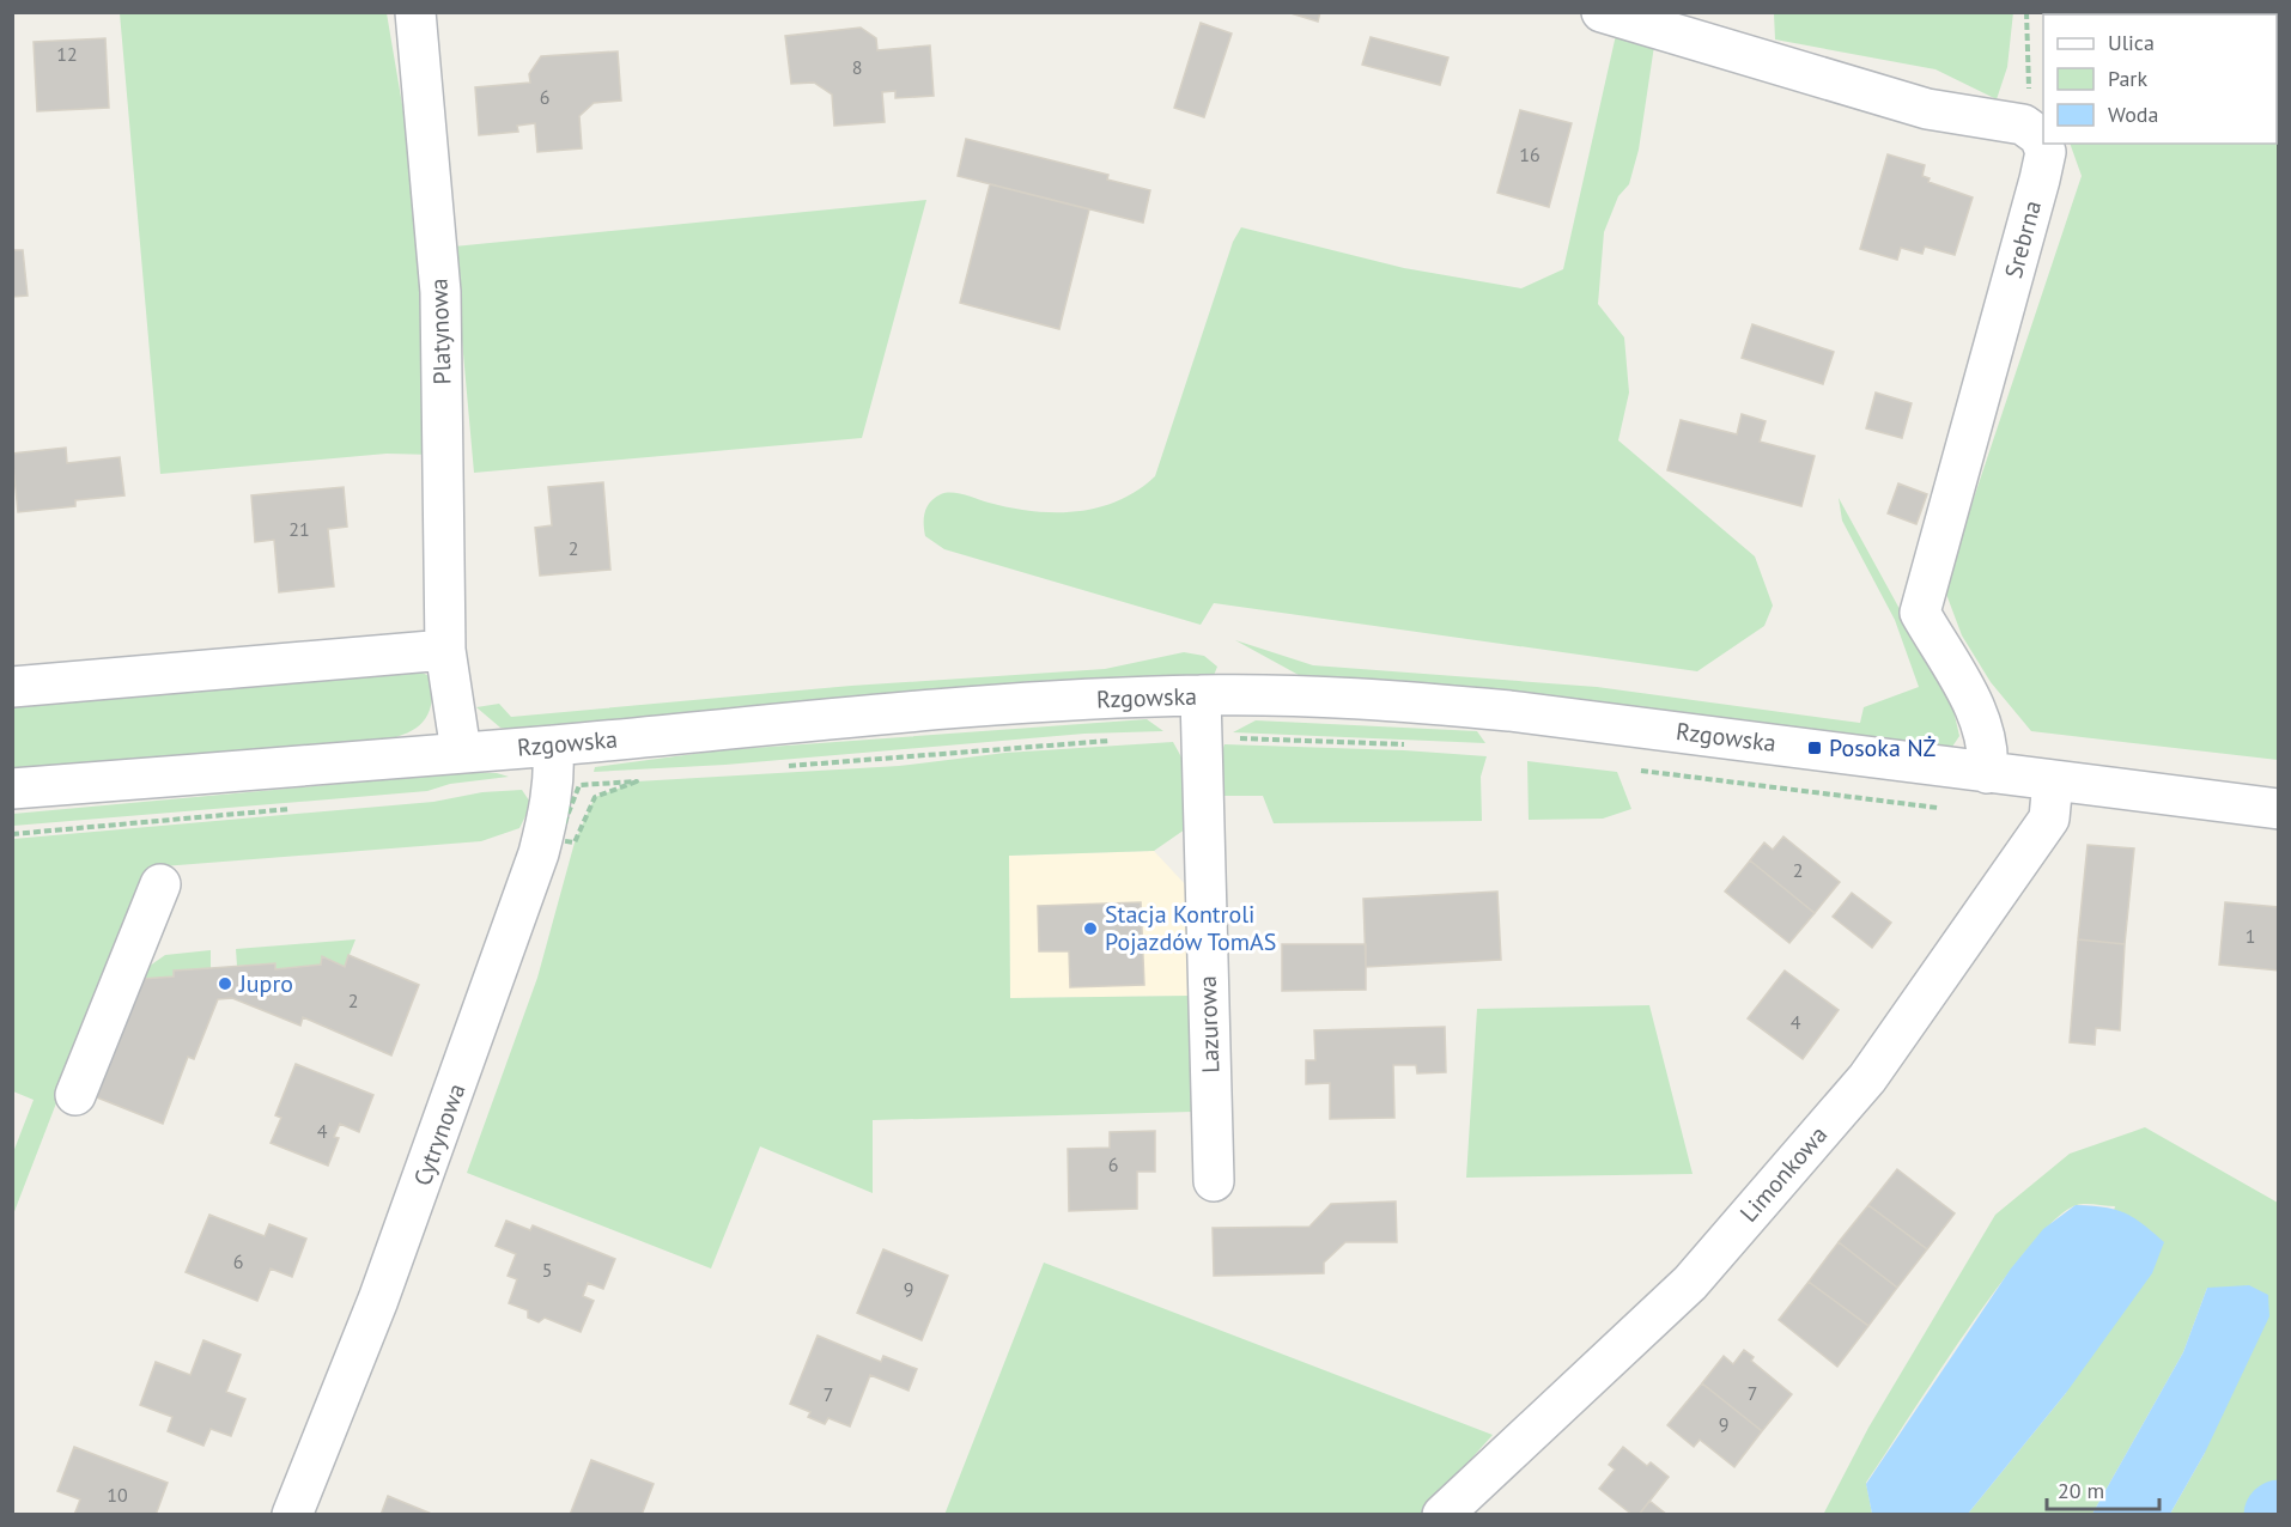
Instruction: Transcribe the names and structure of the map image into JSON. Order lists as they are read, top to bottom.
{
  "streets": {
    "street": [
      "Srebrna",
      "Platynowa",
      "Rzgowska",
      "Lazurowa",
      "Cytrynowa",
      "Limonkowa"
    ]
  },
  "crossings": [
    ["Srebrna", "Rzgowska"],
    ["Platynowa", "Rzgowska"],
    ["Rzgowska", "Lazurowa"],
    ["Rzgowska", "Cytrynowa"],
    ["Rzgowska", "Limonkowa"]
  ],
  "places": {
    "transit": ["Posoka NŻ"],
    "other": ["Stacja Kontroli Pojazdów TomAS", "Jupro"]
  },
  "house_numbers": [
    "12",
    "8",
    "6",
    "16",
    "21",
    "2",
    "2",
    "1",
    "2",
    "4",
    "4",
    "6",
    "6",
    "5",
    "9",
    "7",
    "7",
    "9",
    "10"
  ],
  "legend": ["Ulica", "Park", "Woda"],
  "scale_bar": "20 m"
}
